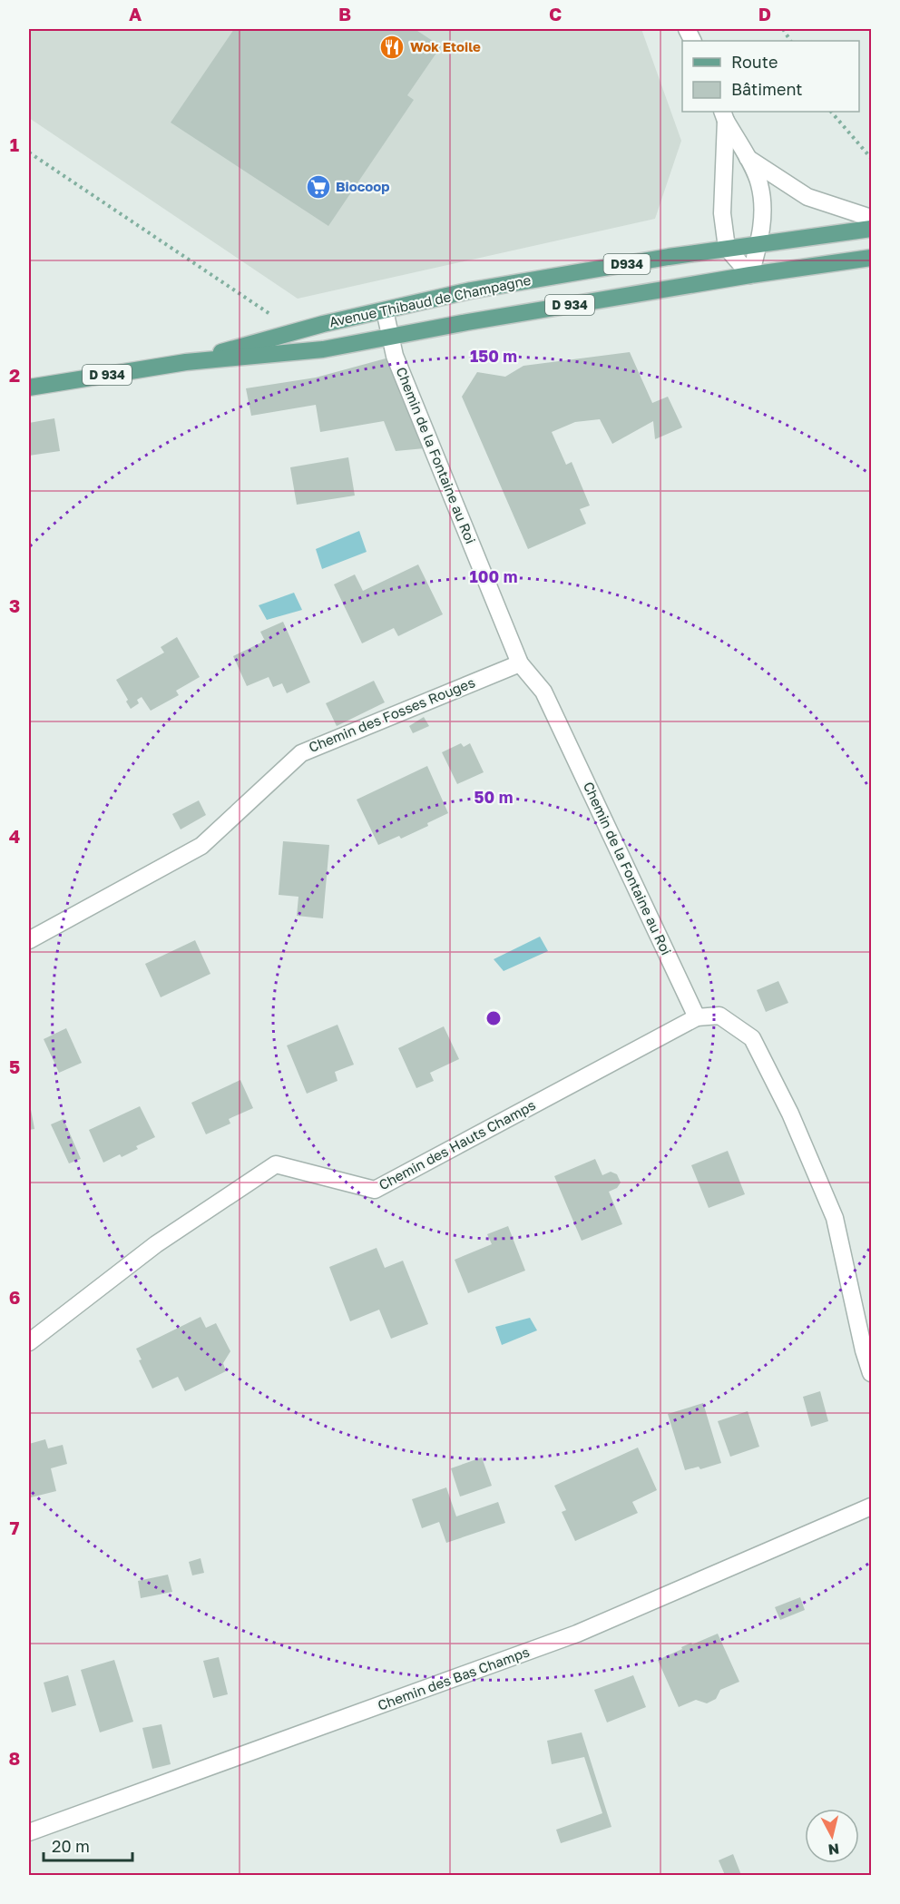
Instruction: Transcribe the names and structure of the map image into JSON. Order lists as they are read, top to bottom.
{
  "streets": {
    "main road": ["D934", "Avenue Thibaud de Champagne", "D 934"],
    "street": [
      "Chemin de la Fontaine au Roi",
      "Chemin des Fosses Rouges",
      "Chemin des Hauts Champs",
      "Chemin des Bas Champs"
    ]
  },
  "crossings": [
    ["Avenue Thibaud de Champagne", "Chemin de la Fontaine au Roi"],
    ["Chemin de la Fontaine au Roi", "Chemin des Fosses Rouges"],
    ["Chemin de la Fontaine au Roi", "Chemin des Hauts Champs"]
  ],
  "places": {
    "restaurant": ["Wok Etoile"],
    "supermarket": ["Biocoop"]
  },
  "legend": ["Route", "Bâtiment"],
  "scale_bar": "20 m",
  "north": "bottom",
  "grid": {
    "columns": [
      "A",
      "B",
      "C",
      "D"
    ],
    "rows": [
      "1",
      "2",
      "3",
      "4",
      "5",
      "6",
      "7",
      "8"
    ]
  },
  "rings": ["150 m", "100 m", "50 m"]
}
